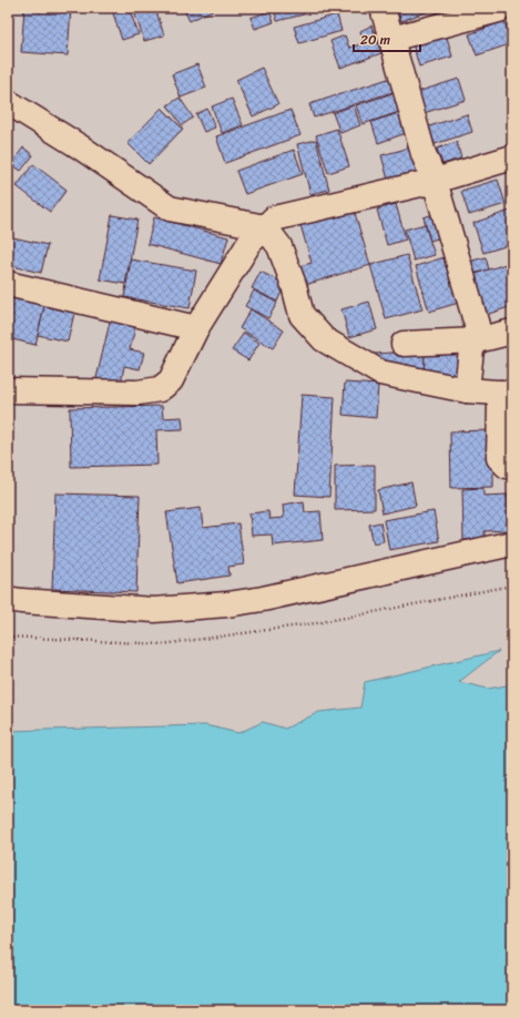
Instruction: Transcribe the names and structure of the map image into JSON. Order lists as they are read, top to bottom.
{
  "scale_bar": "20 m"
}
